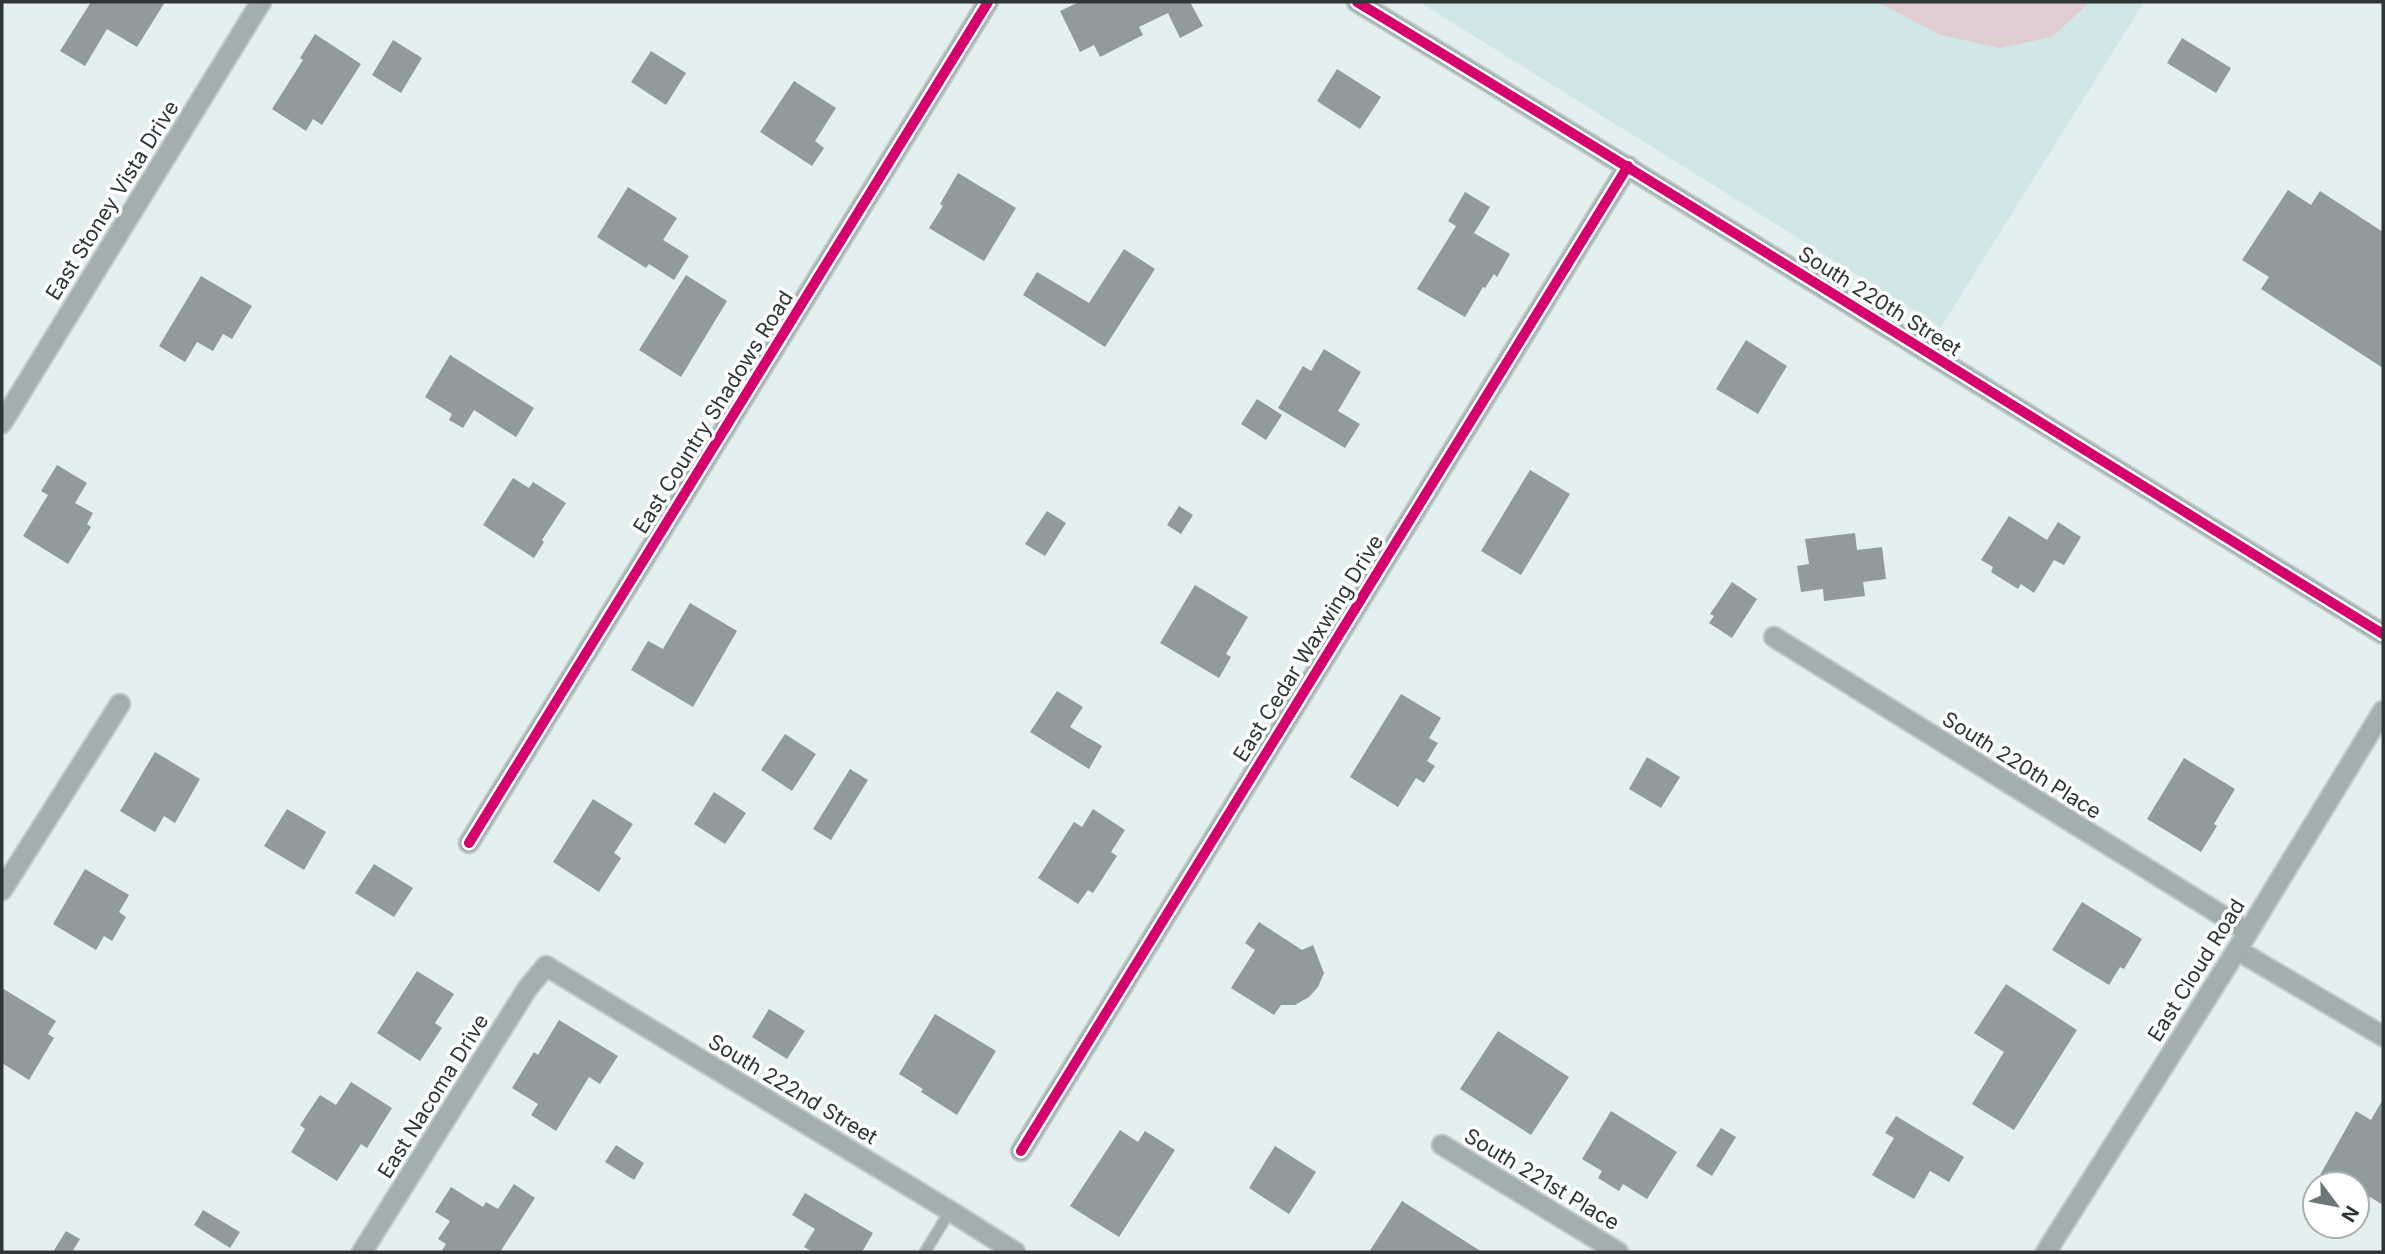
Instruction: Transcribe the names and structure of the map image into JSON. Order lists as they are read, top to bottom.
{
  "streets": {
    "street": [
      "East Stoney Vista Drive",
      "South 220th Street",
      "East Country Shadows Road",
      "East Cedar Waxwing Drive",
      "South 220th Place",
      "East Cloud Road",
      "South 222nd Street",
      "East Nacoma Drive",
      "South 221st Place"
    ]
  },
  "crossings": [
    ["South 220th Street", "East Cedar Waxwing Drive"],
    ["South 220th Place", "East Cloud Road"],
    ["South 222nd Street", "East Nacoma Drive"]
  ],
  "north": "bottom right"
}
